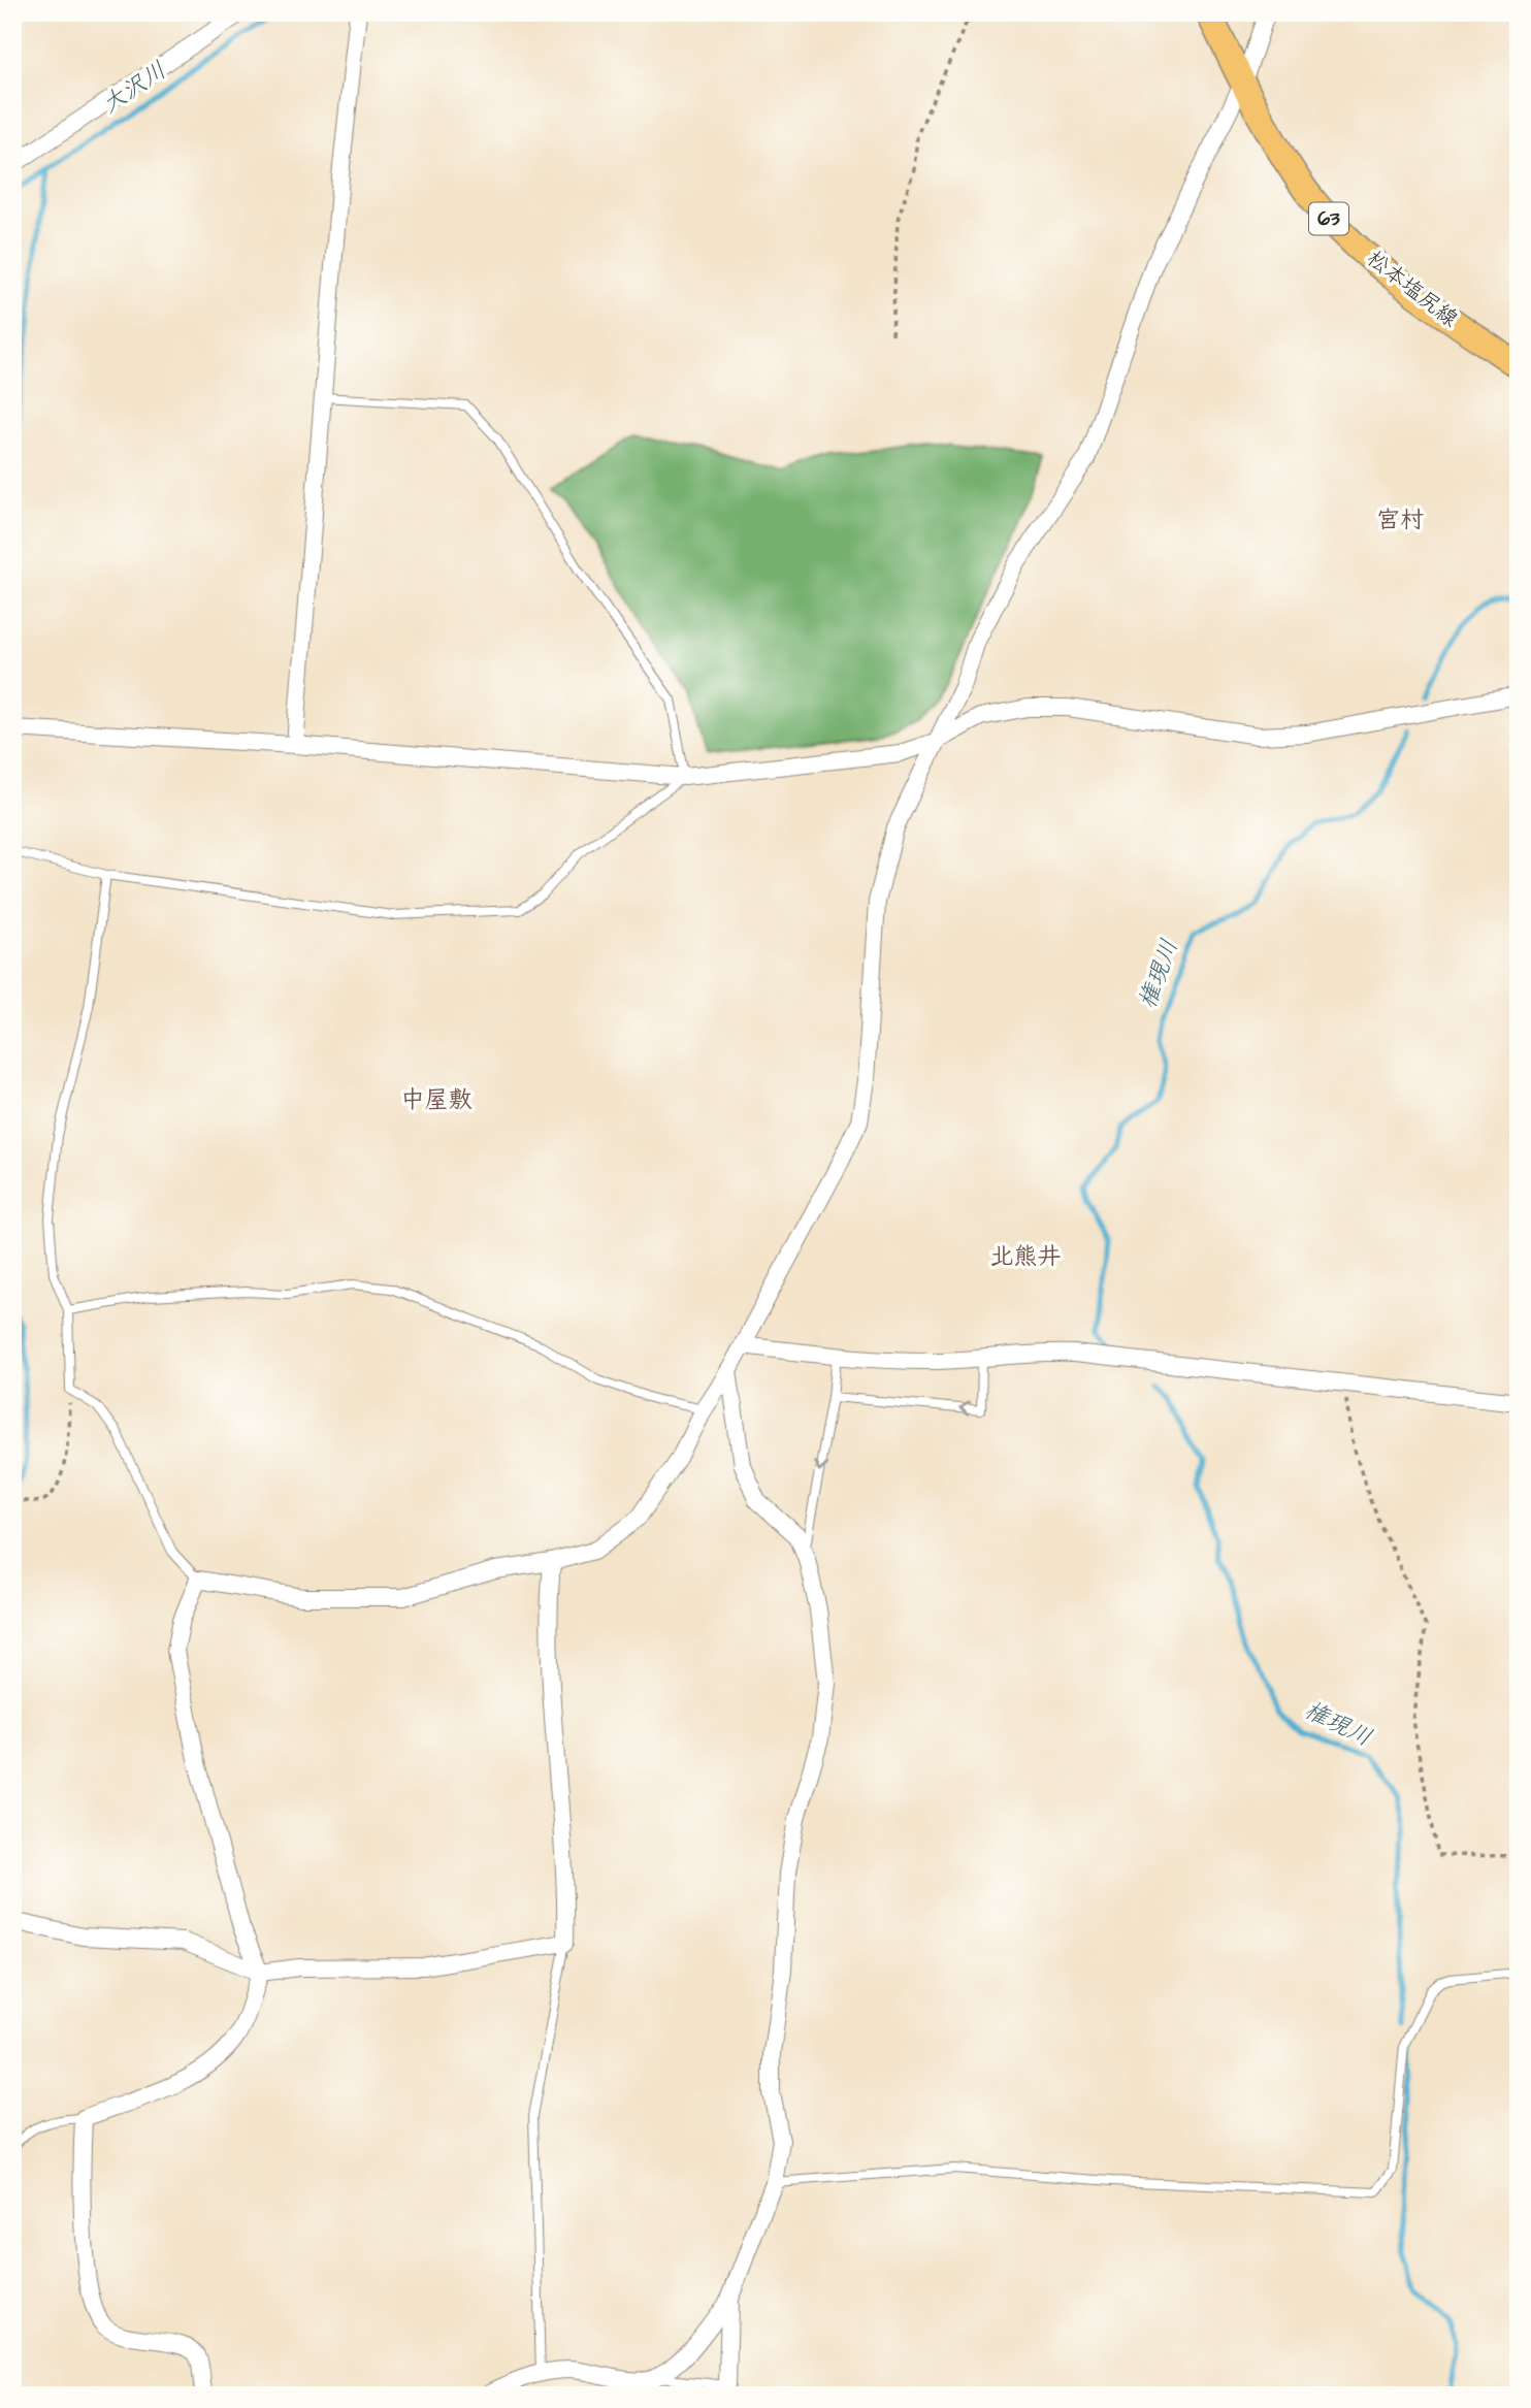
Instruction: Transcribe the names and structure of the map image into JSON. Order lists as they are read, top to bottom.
{
  "streets": {
    "main road": ["63", "松本塩尻線"]
  },
  "districts": ["宮村", "中屋敷", "北熊井"],
  "water": ["大沢川", "権現川"]
}
